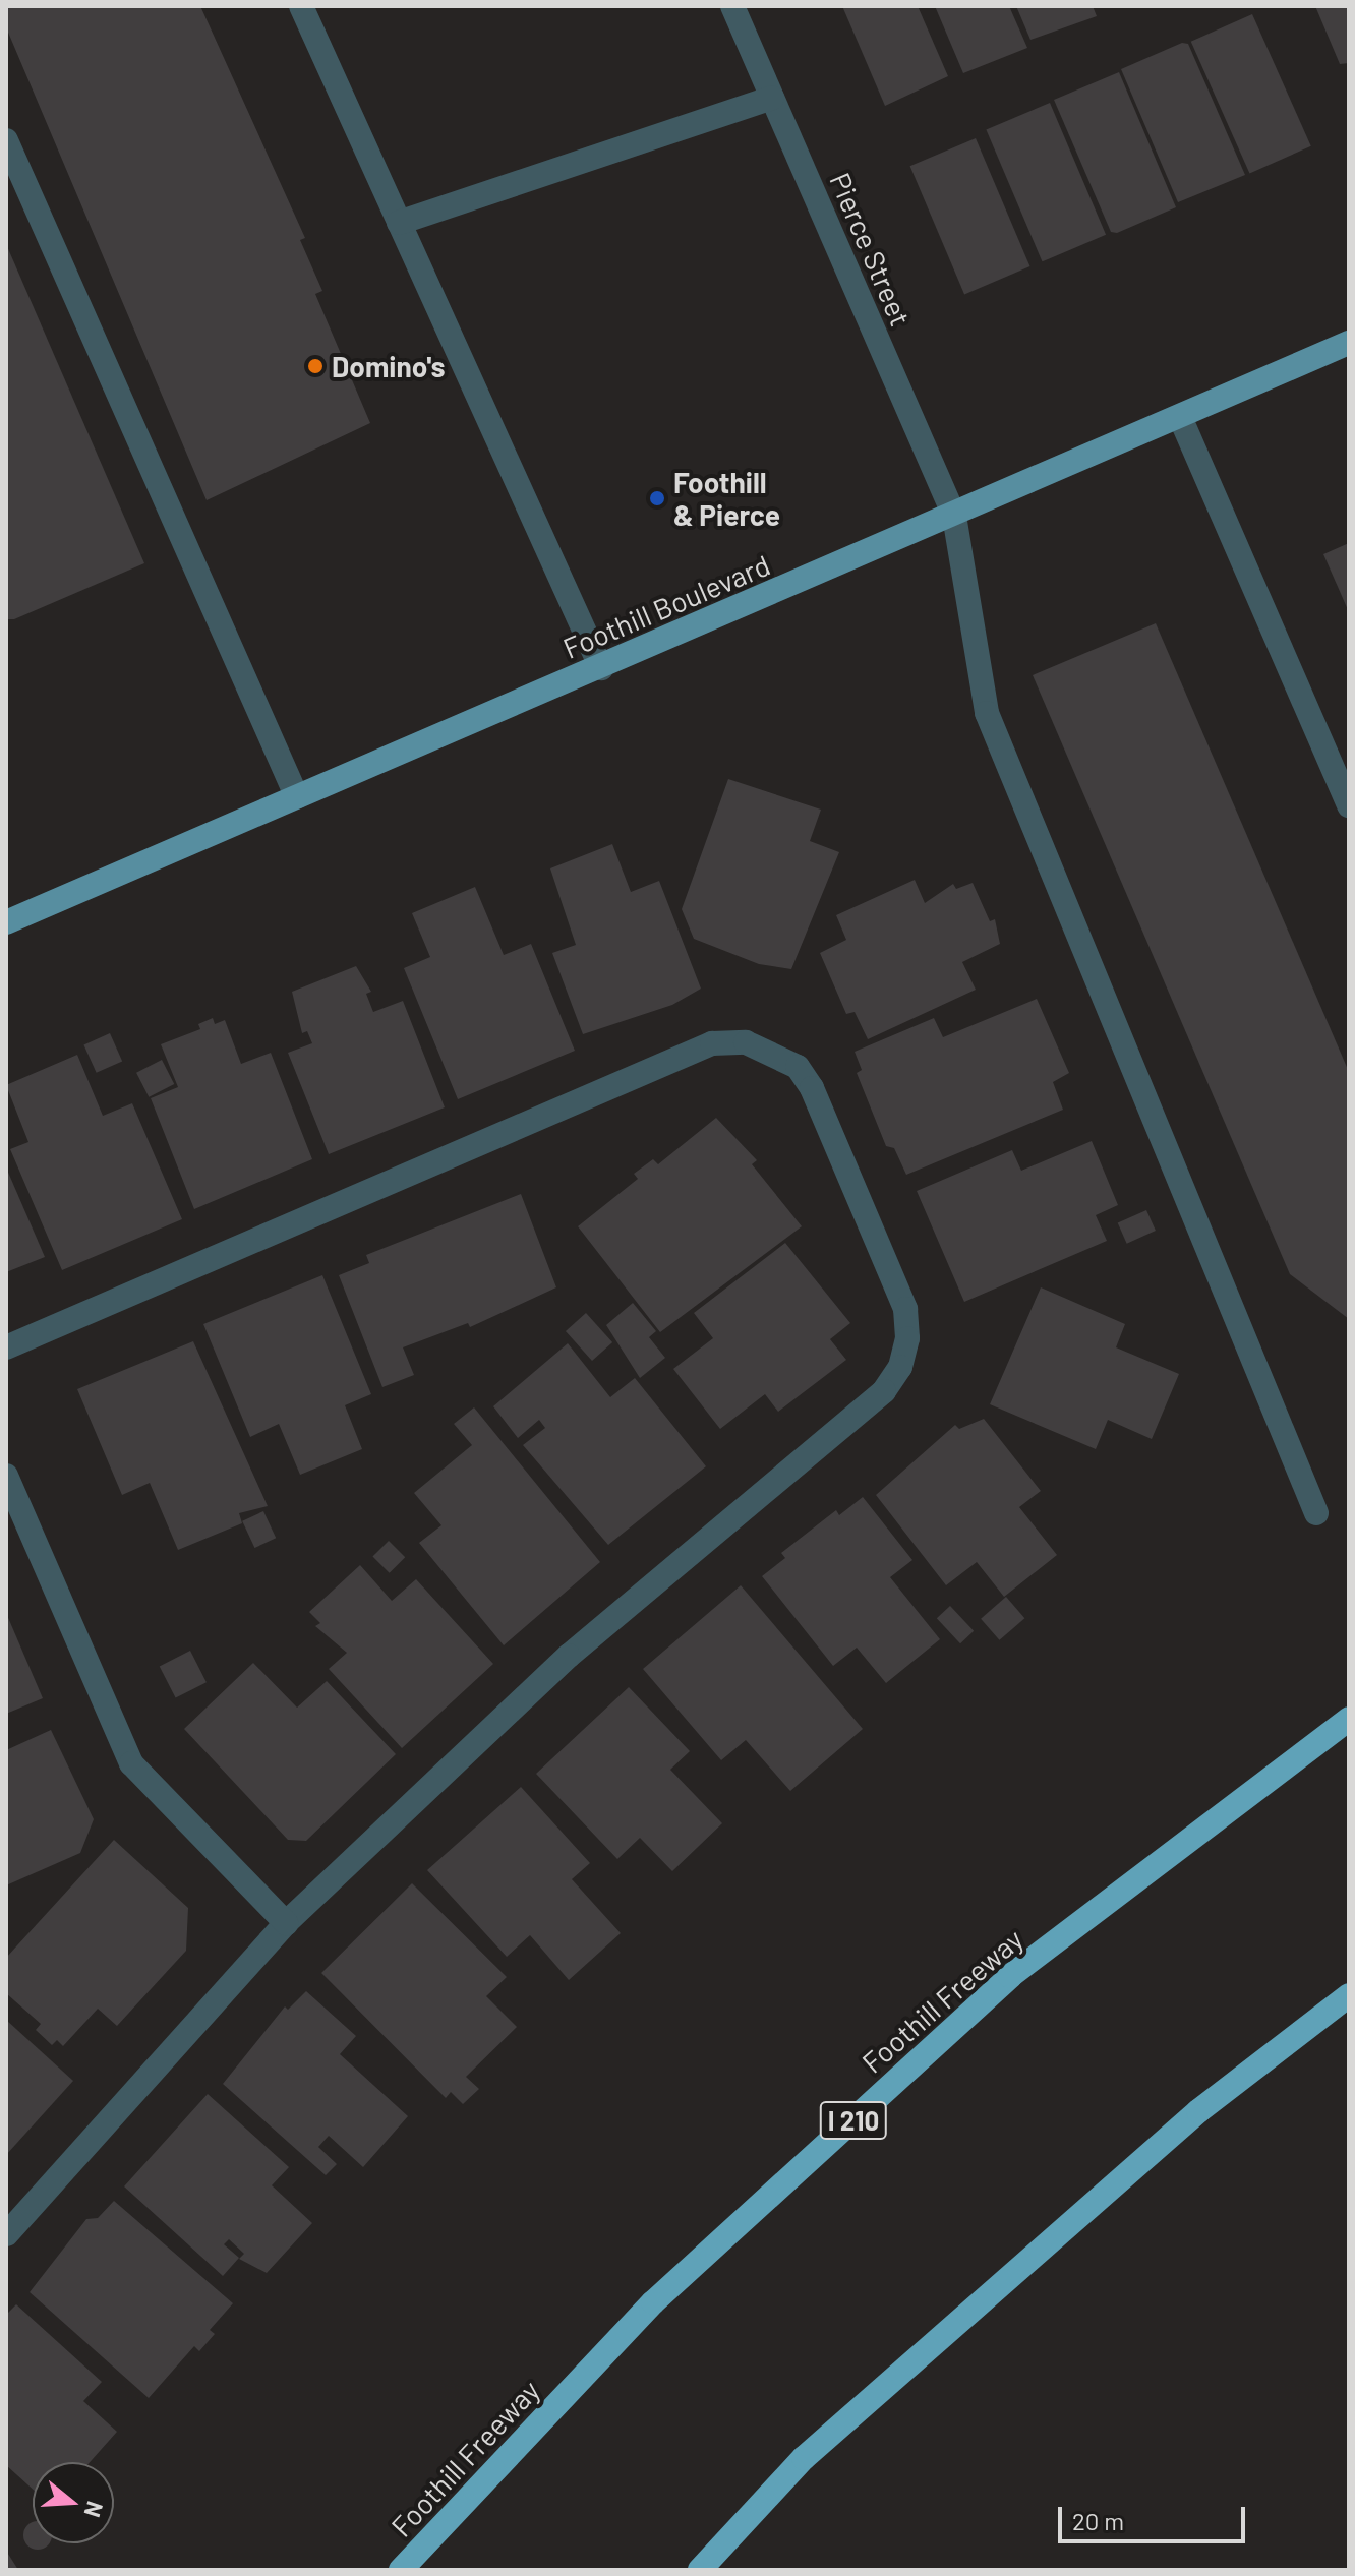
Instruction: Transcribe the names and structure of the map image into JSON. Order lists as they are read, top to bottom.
{
  "streets": {
    "highway": ["Foothill Freeway", "I 210"],
    "main road": ["Foothill Boulevard"],
    "street": ["Pierce Street"]
  },
  "crossings": [
    ["Pierce Street", "Foothill Boulevard"]
  ],
  "places": ["Domino's", "Foothill & Pierce"],
  "scale_bar": "20 m",
  "north": "right"
}
